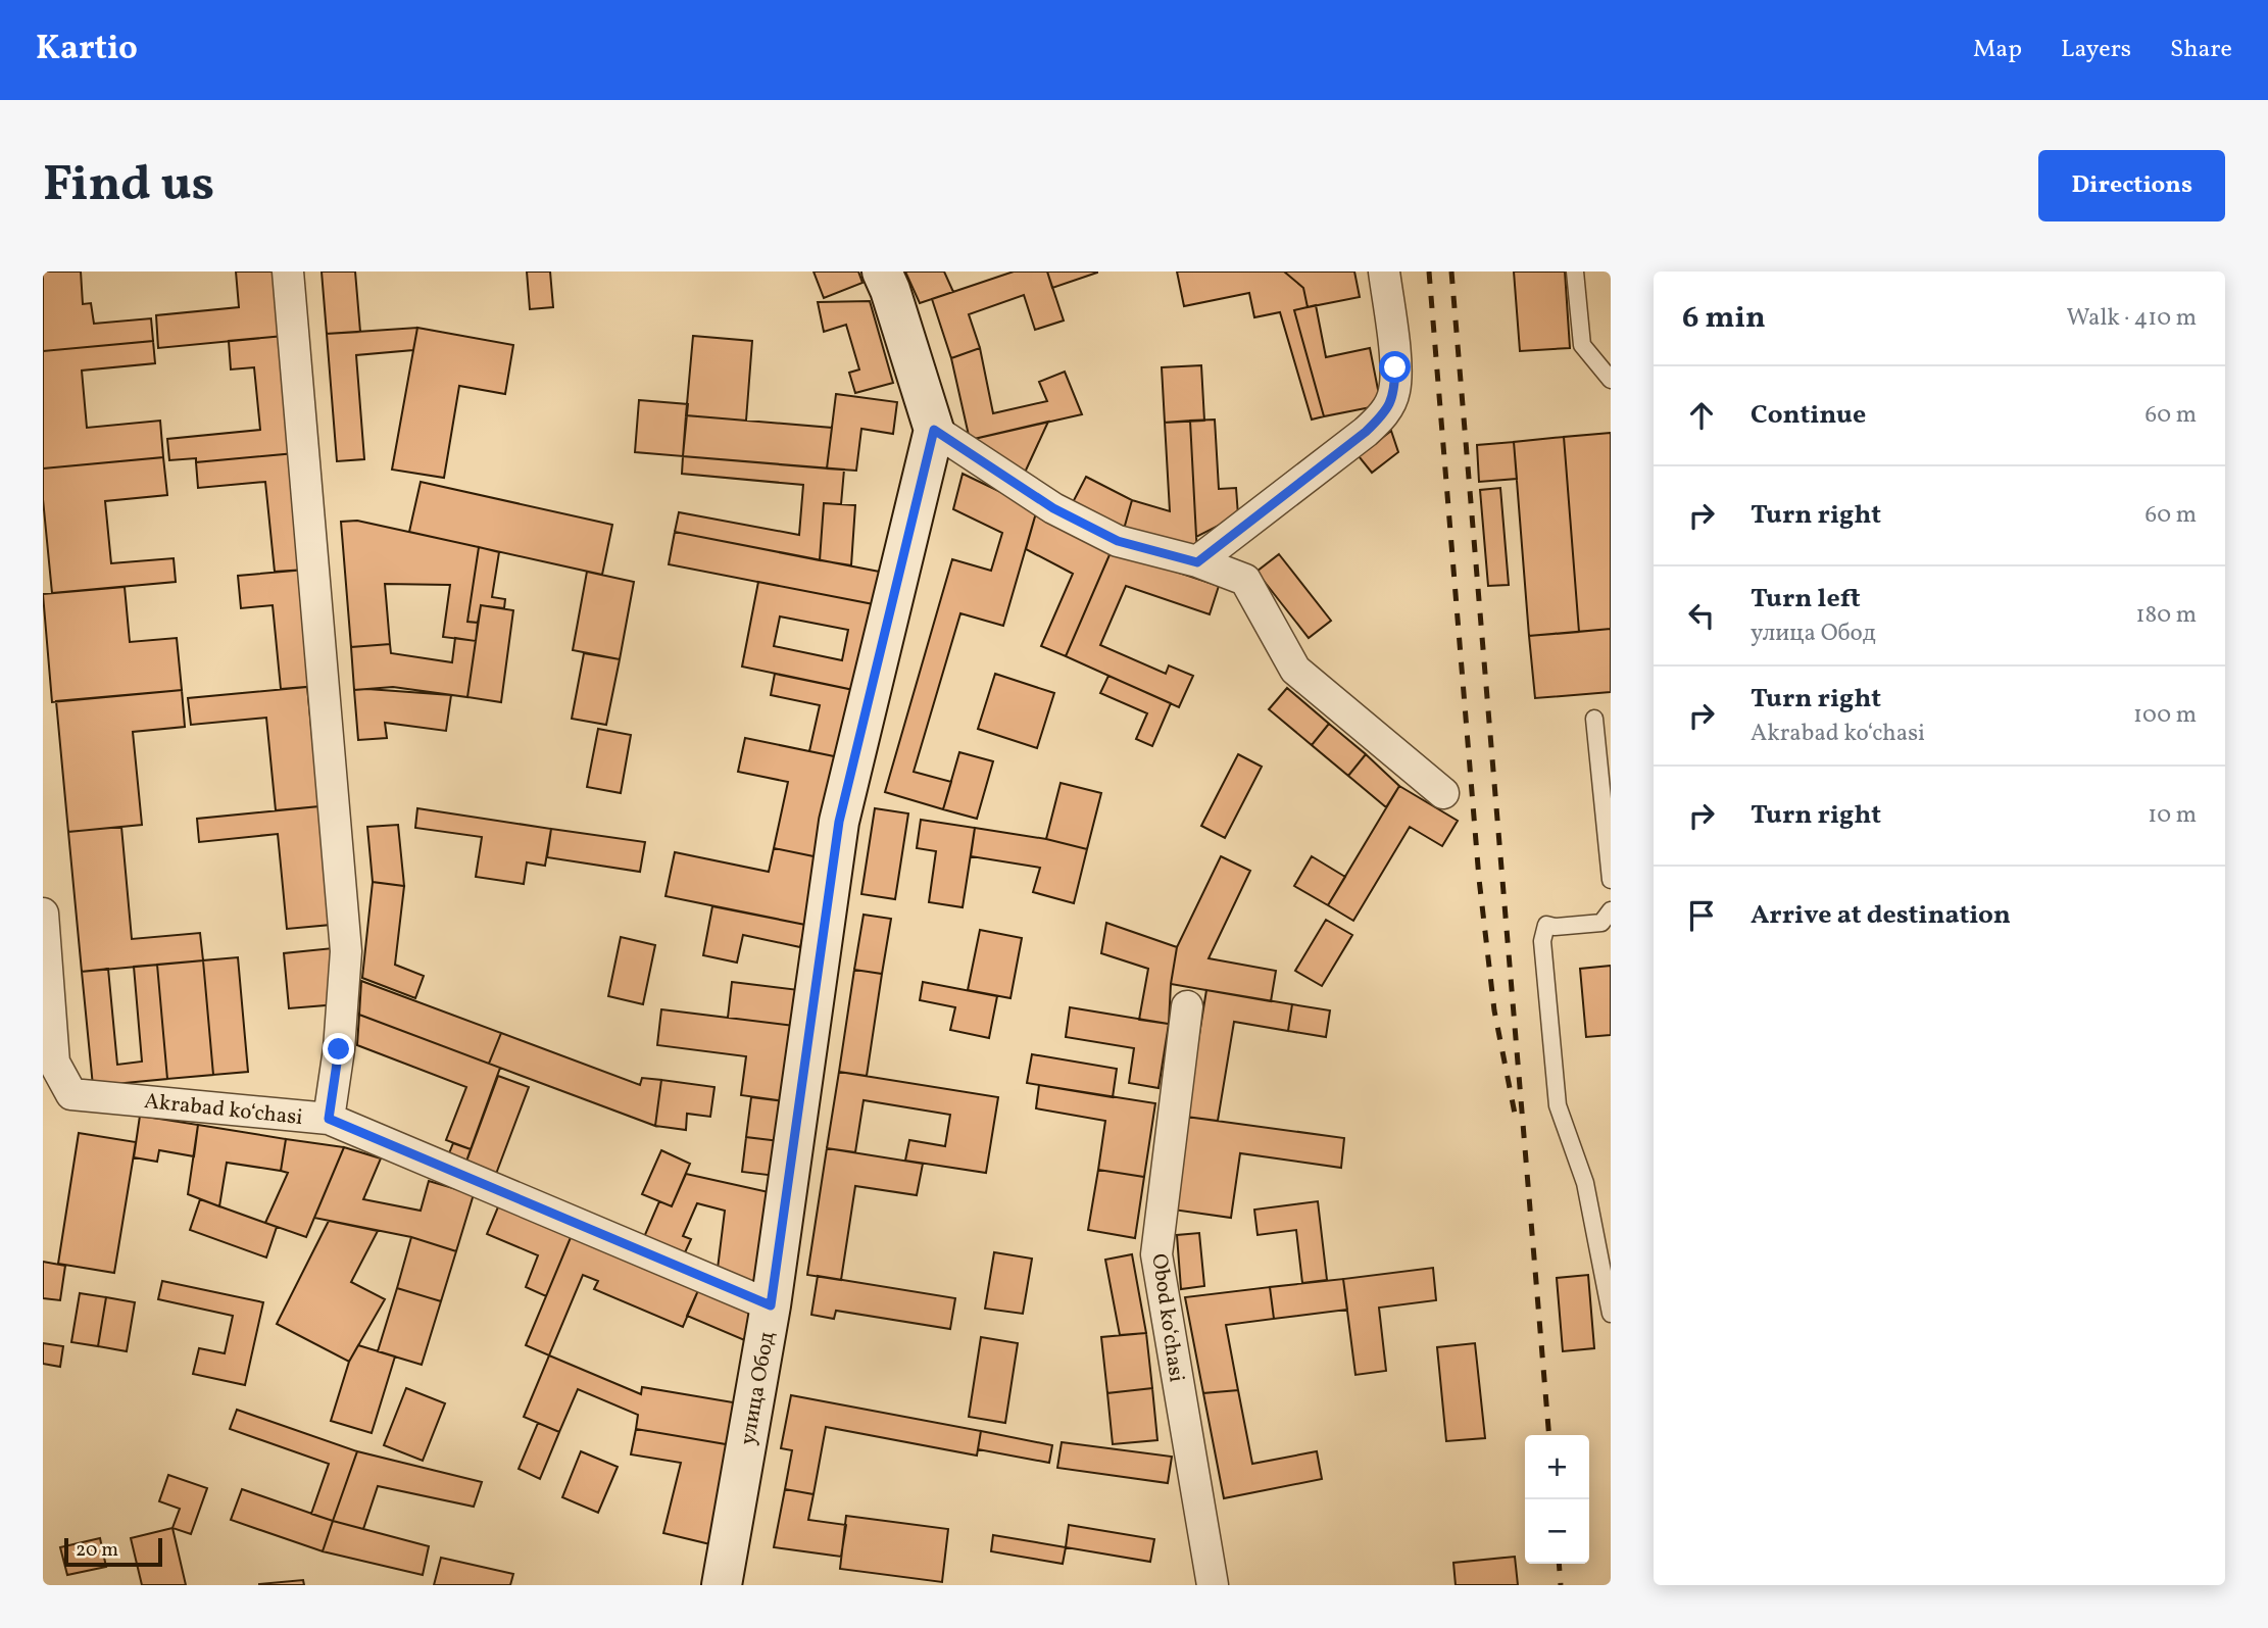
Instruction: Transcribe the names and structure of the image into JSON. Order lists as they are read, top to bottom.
{
  "streets": {
    "street": ["Akrabad koʻchasi", "Obod koʻchasi", "улица Обод"]
  },
  "crossings": [
    ["Akrabad koʻchasi", "улица Обод"]
  ],
  "scale_bar": "20 m",
  "page": {
    "header": "Kartio",
    "nav": ["Map", "Layers", "Share"],
    "buttons": "Directions",
    "title": "Find us",
    "heading": ["6 min", "Walk · 410 m"],
    "list": [
      ["Continue", "60 m"],
      ["Turn right", "60 m"],
      ["Turn left", "улица Обод", "180 m"],
      ["Turn right", "Akrabad koʻchasi", "100 m"],
      ["Turn right", "10 m"],
      "Arrive at destination"
    ],
    "map_buttons": ["+", "−"],
    "scale": "20 m"
  }
}
